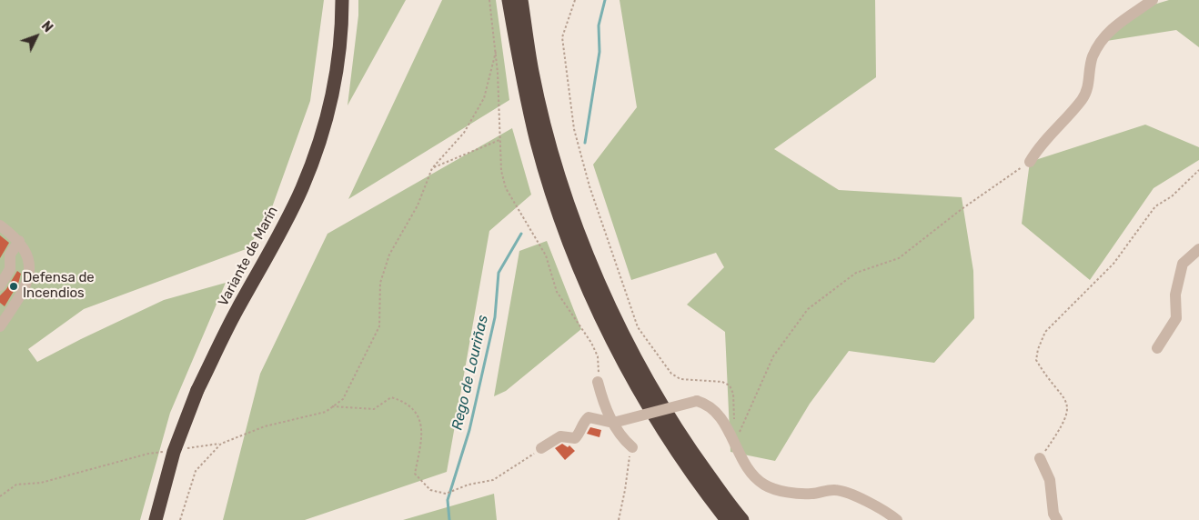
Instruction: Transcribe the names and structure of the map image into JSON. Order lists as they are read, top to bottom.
{
  "streets": {
    "highway": ["Variante de Marín"]
  },
  "water": ["Rego de Louriñas"],
  "places": ["Defensa de Incendios"],
  "north": "top right"
}
